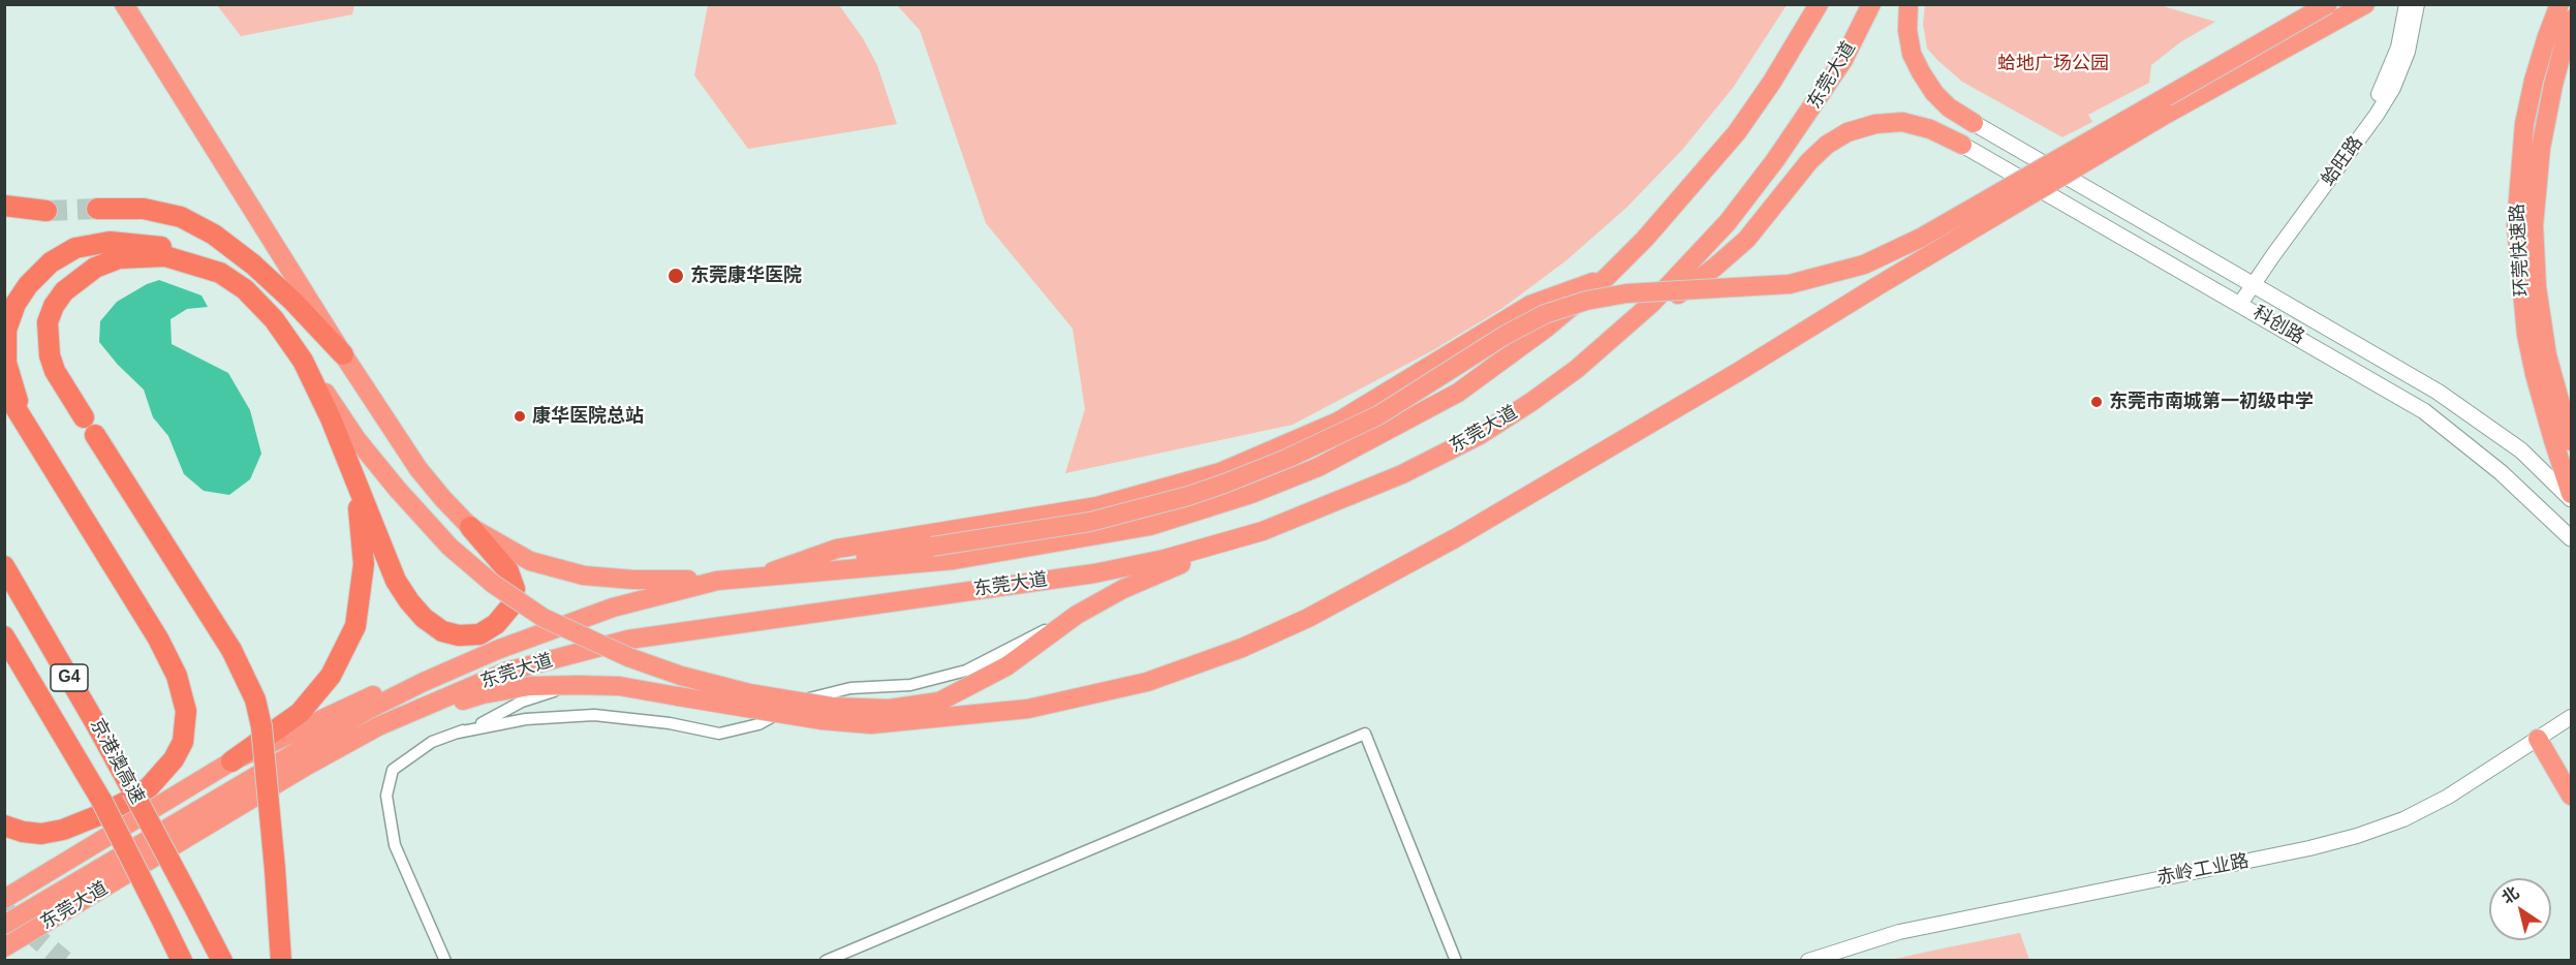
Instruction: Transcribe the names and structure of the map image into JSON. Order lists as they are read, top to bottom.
{
  "streets": {
    "highway": [
      "东莞大道",
      "环莞快速路",
      "G4",
      "京港澳高速"
    ],
    "main road": ["科创路"],
    "street": ["蛤旺路", "赤岭工业路"]
  },
  "crossings": [
    ["蛤旺路", "科创路"]
  ],
  "parks": ["蛤地广场公园"],
  "places": ["东莞康华医院", "东莞市南城第一初级中学", "康华医院总站"],
  "north": "top left"
}
